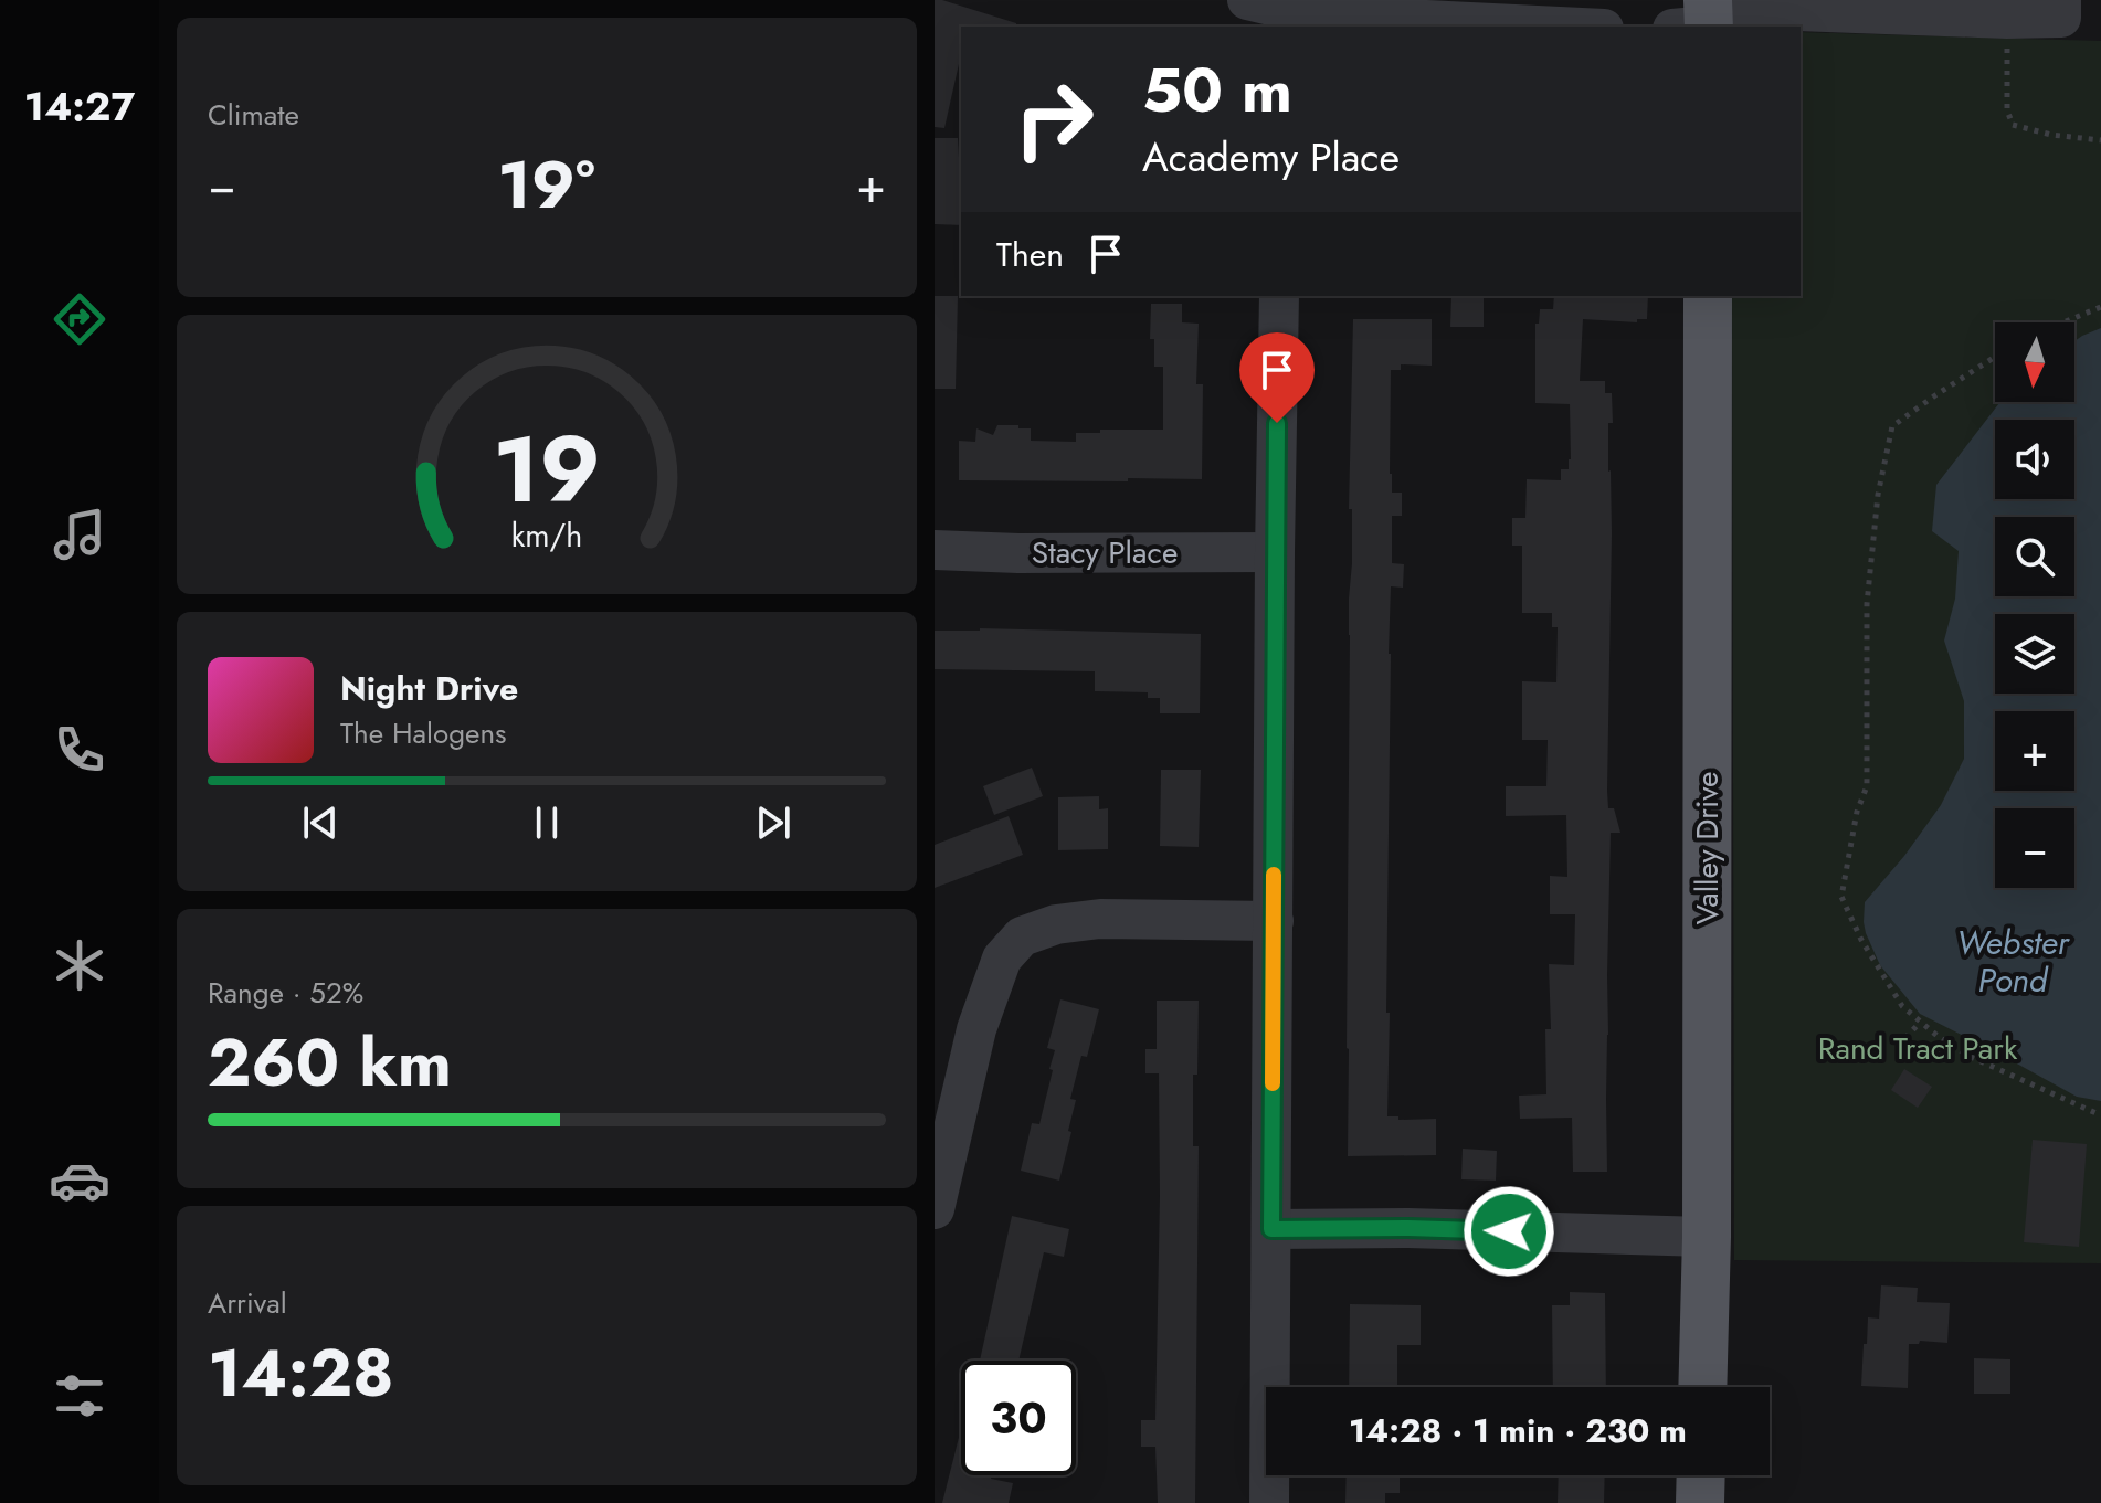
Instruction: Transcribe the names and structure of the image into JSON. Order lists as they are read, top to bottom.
{
  "streets": {
    "main road": ["Valley Drive"],
    "street": ["Stacy Place"]
  },
  "water": ["Webster Pond"],
  "parks": ["Rand Tract Park"],
  "north": "bottom",
  "page": {
    "tabs": "14:27",
    "tile": [
      "Climate",
      ["Range · 52%", "260 km"],
      ["Arrival", "14:28"]
    ],
    "turn": ["50 m", "Academy Place"],
    "heat": ["−", "19°", "+"],
    "then": "Then",
    "map_buttons": ["+", "−"],
    "song": ["Night Drive", "The Halogens"],
    "limit": "30",
    "trip": "14:28 · 1 min · 230 m",
    "gauge": ["19", "km/h"]
  }
}
